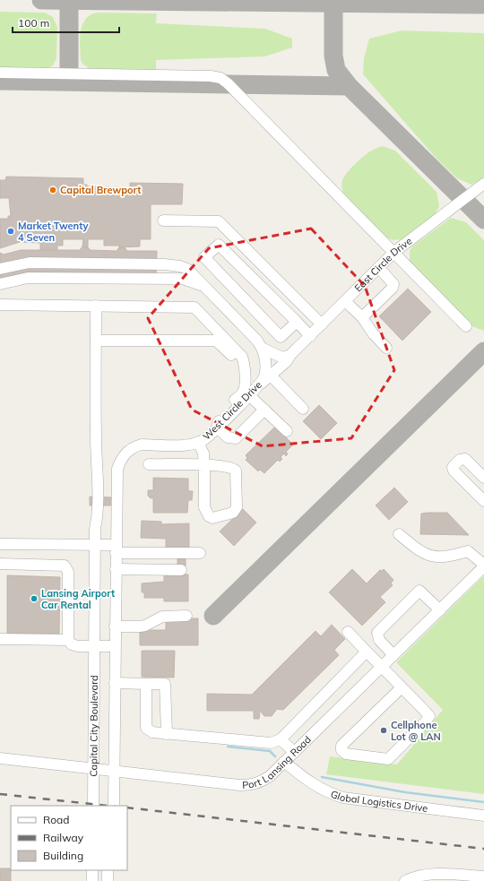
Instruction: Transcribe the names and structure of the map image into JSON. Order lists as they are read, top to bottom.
{
  "streets": {
    "street": [
      "East Circle Drive",
      "West Circle Drive",
      "Capital City Boulevard",
      "Port Lansing Road",
      "Global Logistics Drive"
    ]
  },
  "crossings": [
    ["East Circle Drive", "West Circle Drive"],
    ["West Circle Drive", "Capital City Boulevard"],
    ["Capital City Boulevard", "Port Lansing Road"],
    ["Port Lansing Road", "Global Logistics Drive"]
  ],
  "places": [
    "Capital Brewport",
    "Market Twenty 4 Seven",
    "Lansing Airport Car Rental",
    "Cellphone Lot @ LAN"
  ],
  "legend": ["Road", "Railway", "Building"],
  "scale_bar": "100 m"
}
